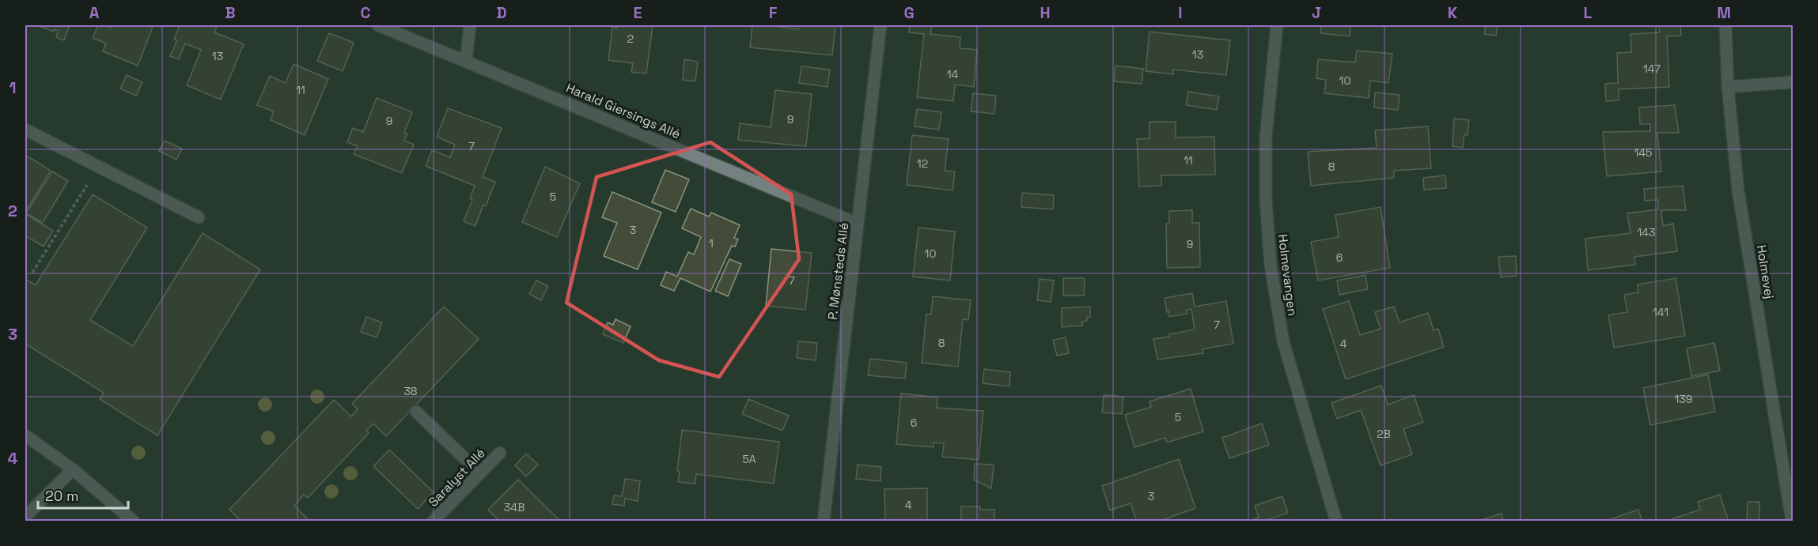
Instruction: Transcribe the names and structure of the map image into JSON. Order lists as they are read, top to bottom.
{
  "streets": {
    "street": [
      "Harald Giersings Allé",
      "P. Mønsteds Allé",
      "Holmevej",
      "Holmevangen",
      "Saralyst Allé"
    ]
  },
  "crossings": [
    ["Harald Giersings Allé", "P. Mønsteds Allé"]
  ],
  "house_numbers": [
    "2",
    "13",
    "13",
    "147",
    "14",
    "10",
    "11",
    "9",
    "9",
    "7",
    "145",
    "11",
    "12",
    "8",
    "5",
    "3",
    "143",
    "1",
    "9",
    "10",
    "6",
    "7",
    "141",
    "7",
    "8",
    "4",
    "38",
    "139",
    "5",
    "6",
    "2B",
    "5A",
    "3",
    "4",
    "34B"
  ],
  "scale_bar": "20 m",
  "grid": {
    "columns": [
      "A",
      "B",
      "C",
      "D",
      "E",
      "F",
      "G",
      "H",
      "I",
      "J",
      "K",
      "L",
      "M"
    ],
    "rows": [
      "1",
      "2",
      "3",
      "4"
    ]
  }
}
